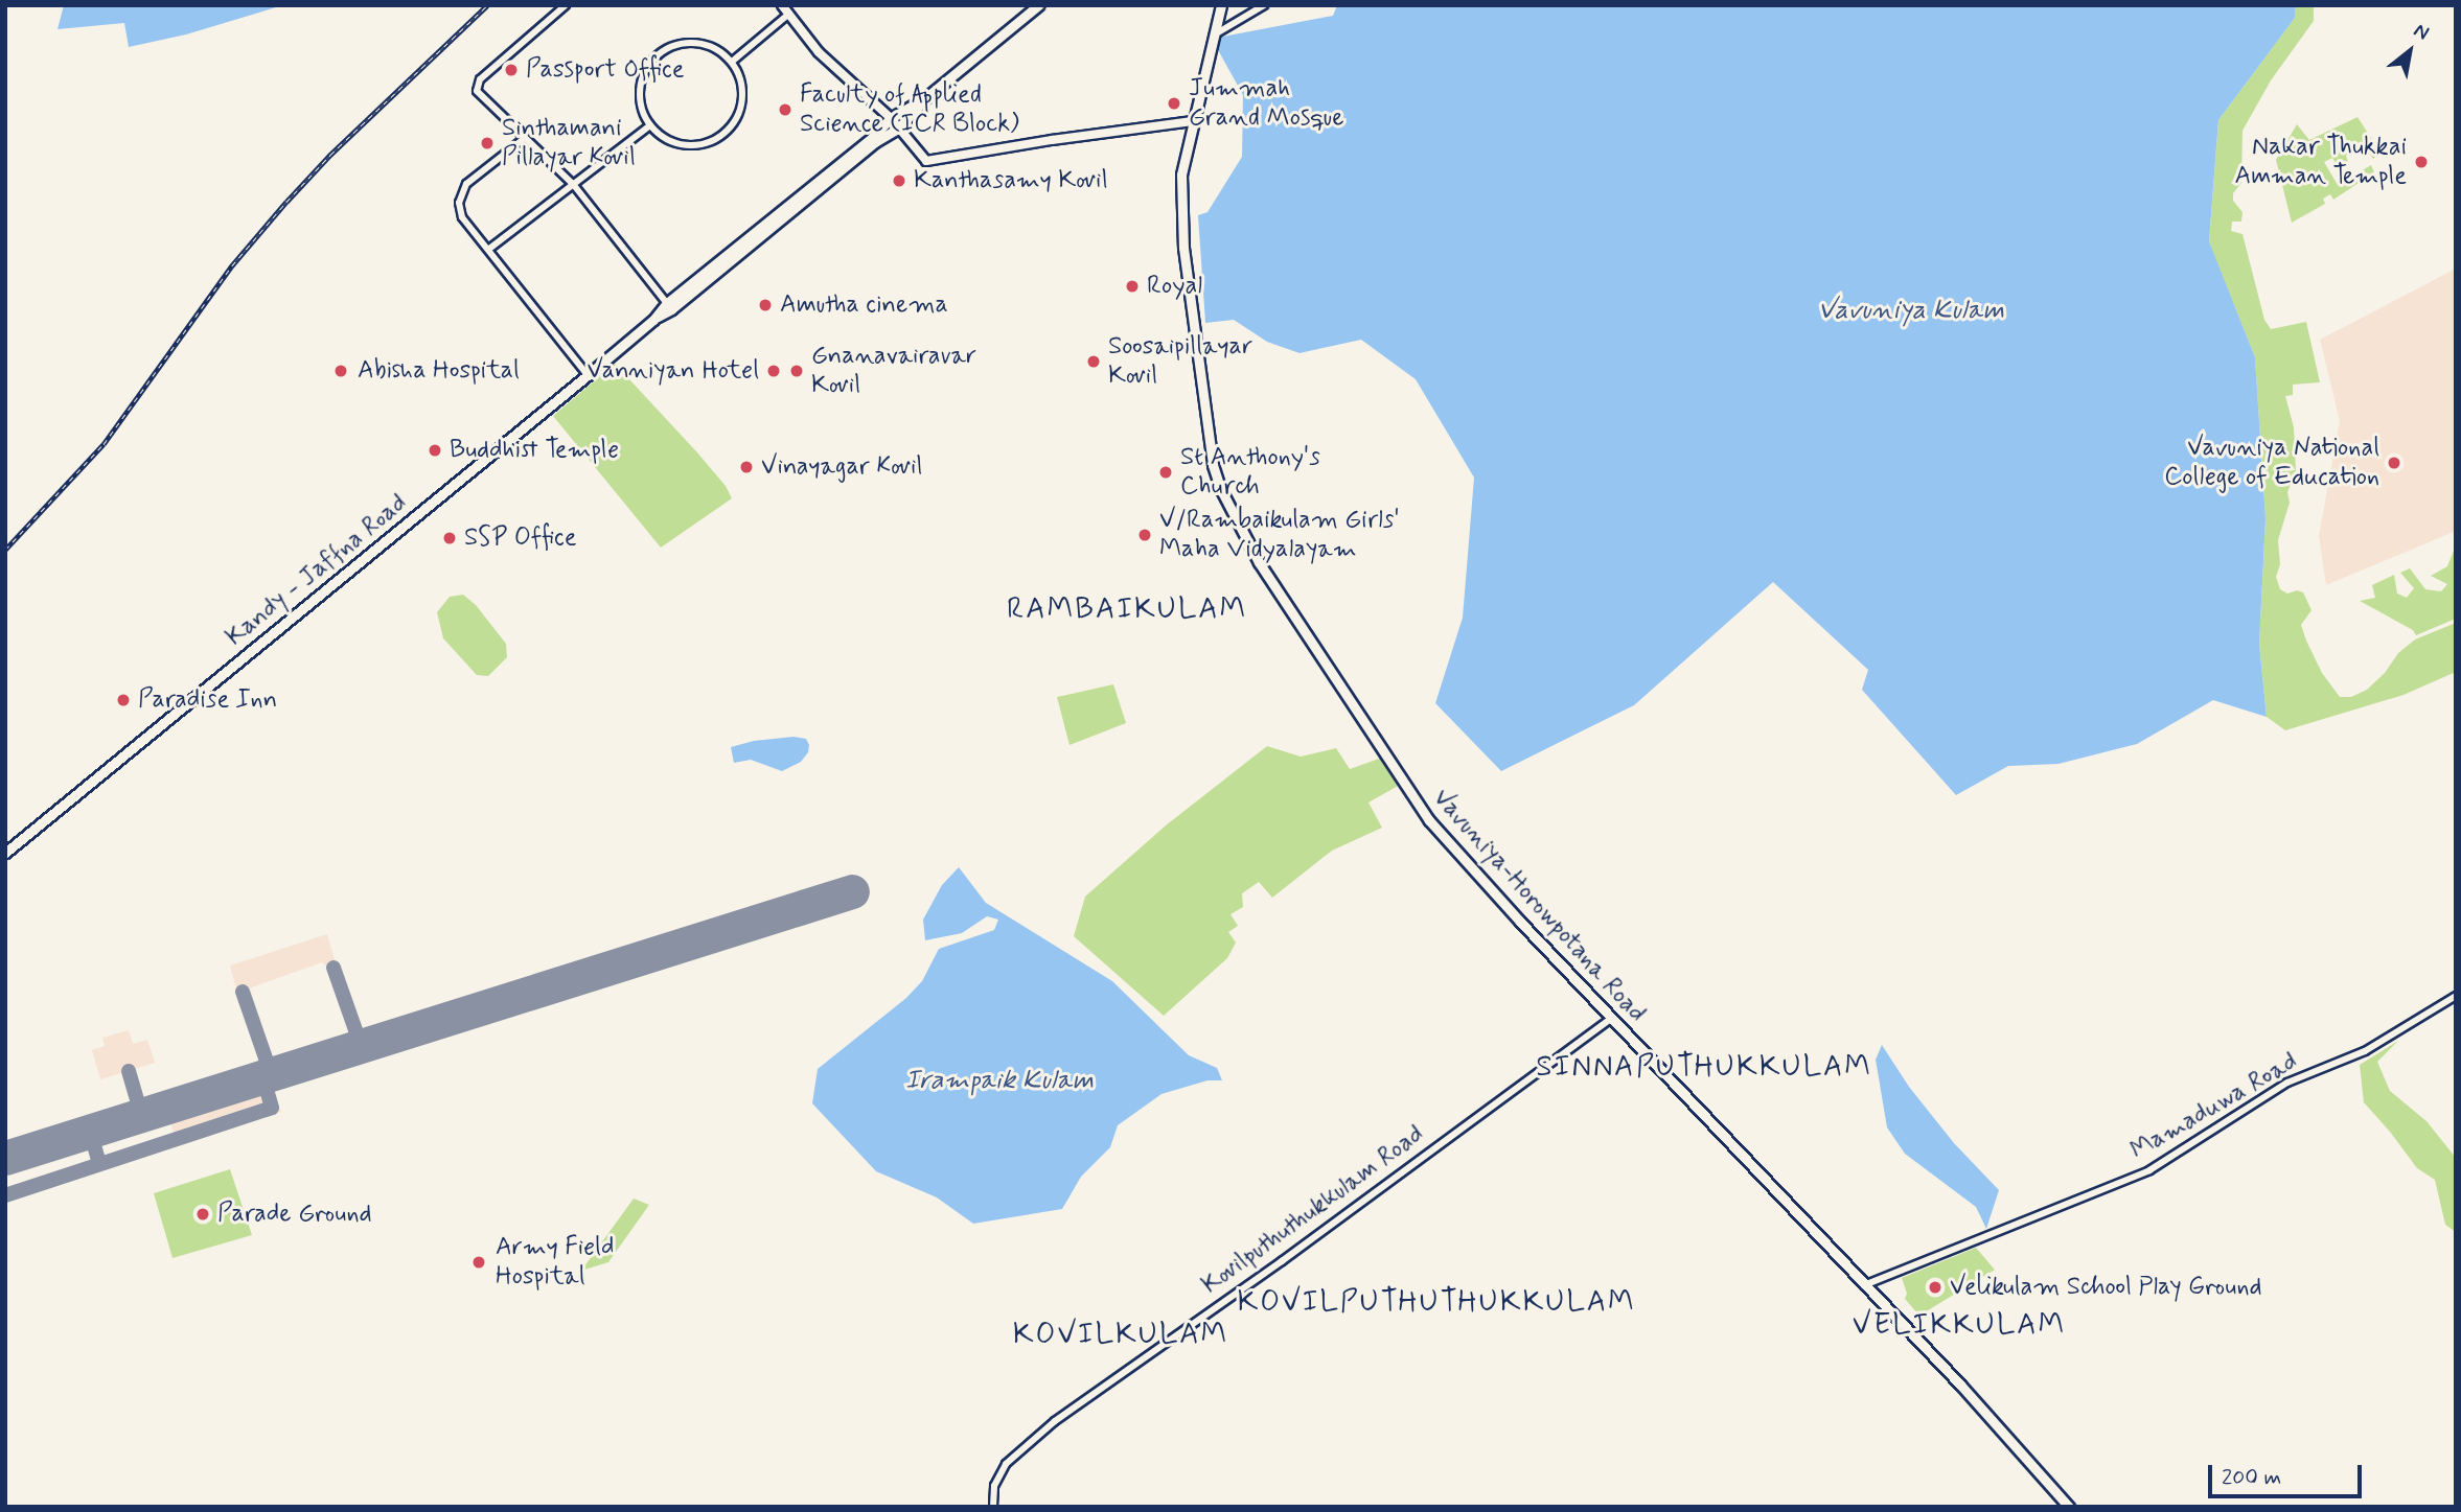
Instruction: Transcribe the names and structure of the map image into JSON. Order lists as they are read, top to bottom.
{
  "streets": {
    "highway": ["Kandy - Jaffna Road", "Vavuniya-Horowpotana Road"],
    "street": ["Mamaduwa Road", "Kovilputhuthukkulam Road"]
  },
  "crossings": [
    ["Vavuniya-Horowpotana Road", "Mamaduwa Road"],
    ["Vavuniya-Horowpotana Road", "Kovilputhuthukkulam Road"]
  ],
  "districts": [
    "RAMBAIKULAM",
    "SINNAPUTHUKKULAM",
    "KOVILPUTHUTHUKKULAM",
    "VELIKKULAM",
    "KOVILKULAM"
  ],
  "water": ["Vavuniya Kulam", "Irampaik Kulam"],
  "places": [
    "Passport Office",
    "Jummah Grand Mosque",
    "Faculty of Applied Science (ICR Block)",
    "Sinthamani Pillayar Kovil",
    "Nakar Thukkai Amman Temple",
    "Kanthasamy Kovil",
    "Royal",
    "Amutha cinema",
    "Soosaipillayar Kovil",
    "Abisha Hospital",
    "Vanniyan Hotel",
    "Gnanavairavar Kovil",
    "Buddhist Temple",
    "Vavuniya National College of Education",
    "Vinayagar Kovil",
    "St Anthony's Church",
    "V/Rambaikulam Girls' Maha Vidyalayam",
    "SSP Office",
    "Paradise Inn",
    "Parade Ground",
    "Army Field Hospital",
    "Velikulam School Play Ground"
  ],
  "scale_bar": "200 m",
  "north": "top right"
}
